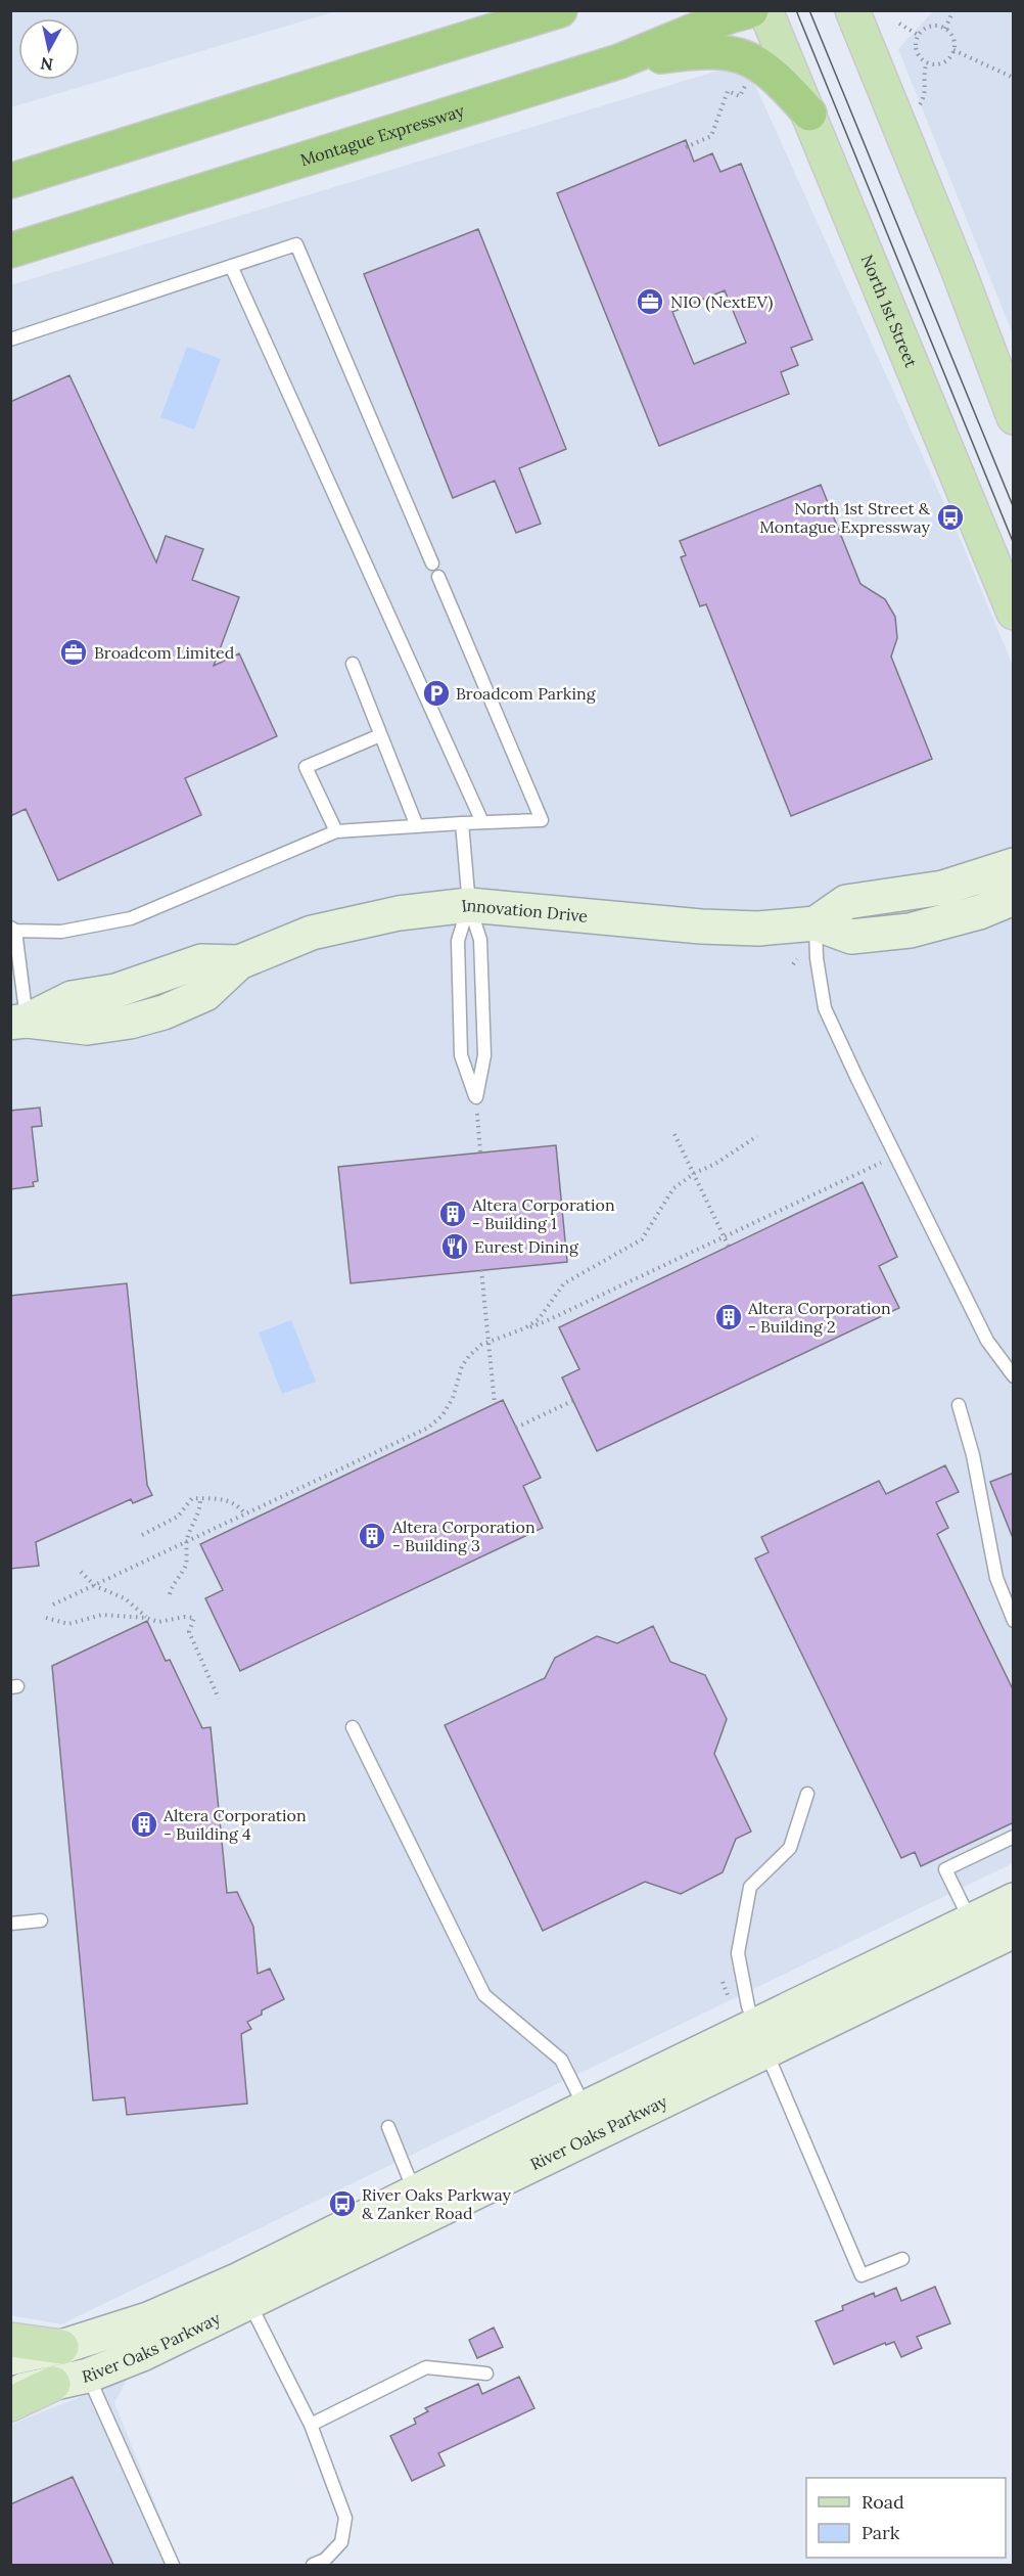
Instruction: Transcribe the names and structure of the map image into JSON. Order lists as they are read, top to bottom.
{
  "streets": {
    "highway": ["Montague Expressway"],
    "main road": ["North 1st Street"],
    "street": ["Innovation Drive", "River Oaks Parkway"]
  },
  "places": {
    "office": ["NIO (NextEV)", "Broadcom Limited"],
    "bus stop": ["North 1st Street & Montague Expressway", "River Oaks Parkway & Zanker Road"],
    "parking": ["Broadcom Parking"],
    "building": [
      "Altera Corporation - Building 1",
      "Altera Corporation - Building 2",
      "Altera Corporation - Building 3",
      "Altera Corporation - Building 4"
    ],
    "restaurant": ["Eurest Dining"]
  },
  "legend": ["Road", "Park"],
  "north": "bottom"
}
